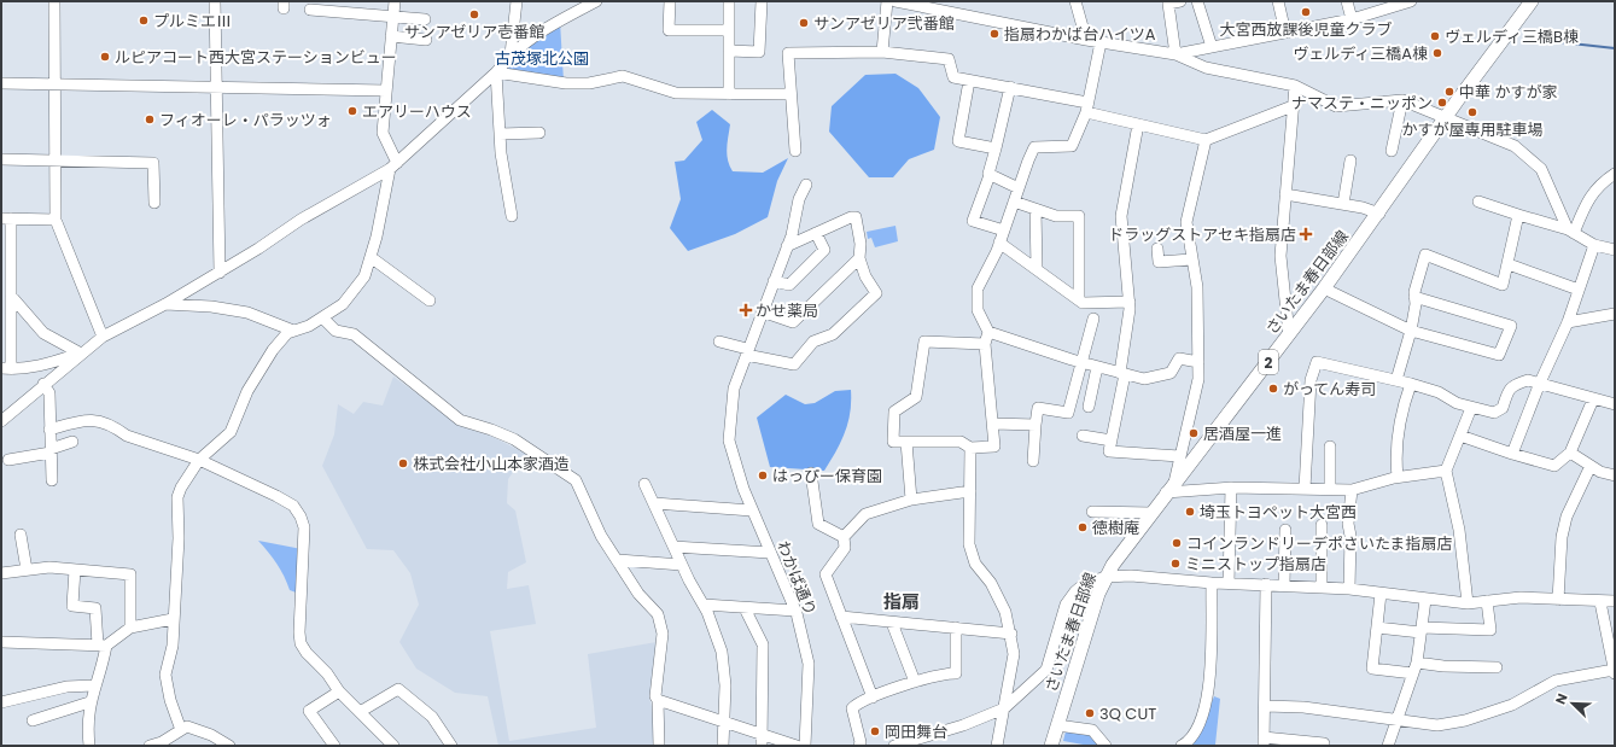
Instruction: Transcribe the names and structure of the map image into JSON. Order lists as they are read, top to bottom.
{
  "streets": {
    "main road": ["さいたま春日部線", "2"],
    "street": ["わかば通り"]
  },
  "districts": ["指扇"],
  "parks": ["古茂塚北公園"],
  "places": {
    "other": [
      "大宮西放課後児童クラブ",
      "サンアゼリア壱番館",
      "プルミエⅢ",
      "サンアゼリア弐番館",
      "指扇わかば台ハイツA",
      "ヴェルディ三橋B棟",
      "ヴェルディ三橋A棟",
      "ルピアコート西大宮ステーションビュー",
      "中華 かすが家",
      "ナマステ・ニッポン",
      "エアリーハウス",
      "かすが屋専用駐車場",
      "フィオーレ・パラッツォ",
      "がってん寿司",
      "居酒屋一進",
      "株式会社小山本家酒造",
      "はっぴー保育園",
      "埼玉トヨペット大宮西",
      "徳樹庵",
      "コインランドリーデポさいたま指扇店",
      "ミニストップ指扇店",
      "3Q CUT",
      "岡田舞台"
    ],
    "health": ["ドラッグストアセキ指扇店", "かせ薬局"]
  },
  "north": "top left"
}
